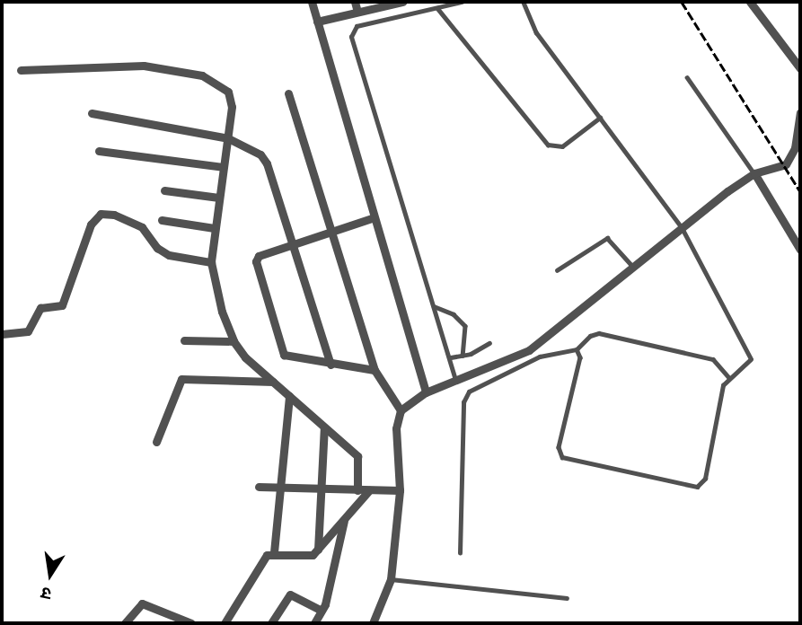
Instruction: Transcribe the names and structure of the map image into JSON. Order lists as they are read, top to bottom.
{
  "north": "bottom"
}
